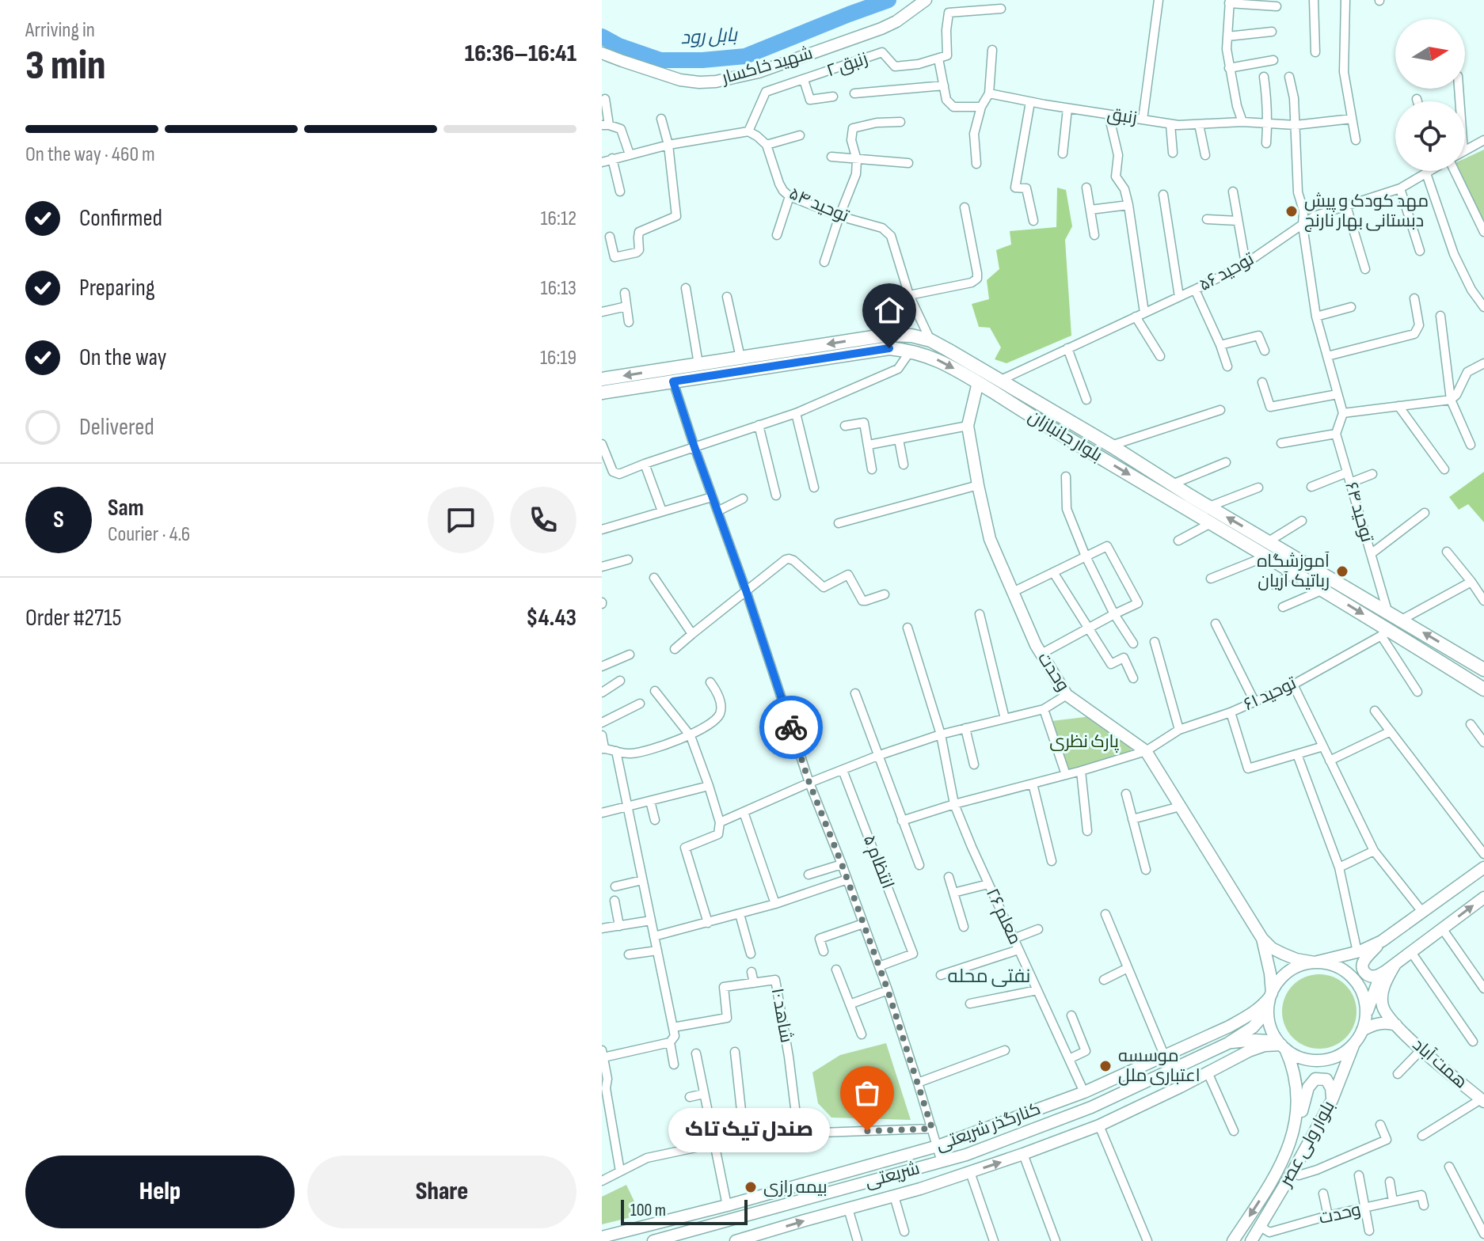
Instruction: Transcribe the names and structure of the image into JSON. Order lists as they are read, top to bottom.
{
  "streets": {
    "highway": ["بلوار جانبازان"],
    "main road": [
      "شهید خاکسار",
      "وحدت",
      "همت آباد",
      "کنارگذر شریعتی",
      "بلوار ولی عصر",
      "شریعتی"
    ],
    "street": [
      "زنبق ۲",
      "زنبق",
      "توحید ۵۴",
      "توحید ۵۶",
      "توحید ۶۴",
      "توحید ۶۱",
      "انتظام ۵",
      "معلم ۲۶",
      "شاهد ۱۰"
    ]
  },
  "crossings": [
    ["توحید ۵۴", "بلوار جانبازان"],
    ["توحید ۵۶", "بلوار جانبازان"],
    ["بلوار جانبازان", "توحید ۶۴"],
    ["بلوار جانبازان", "وحدت"],
    ["بلوار جانبازان", "توحید ۶۱"],
    ["وحدت", "توحید ۶۱"],
    ["وحدت", "کنارگذر شریعتی"],
    ["وحدت", "بلوار ولی عصر"],
    ["توحید ۶۱", "معلم ۲۶"],
    ["معلم ۲۶", "کنارگذر شریعتی"],
    ["کنارگذر شریعتی", "بلوار ولی عصر"]
  ],
  "districts": ["نفتی محله"],
  "water": ["بابل رود"],
  "parks": ["پارک نظری"],
  "places": [
    "مهد کودک و پیش دبستانی بهار نارنج",
    "آموزشگاه رباتیک آریان",
    "موسسه اعتباری ملل",
    "صندل تیک تاک",
    "بیمه رازی"
  ],
  "scale_bar": "100 m",
  "north": "right",
  "page": {
    "heading": ["3 min", "Arriving in", "16:36–16:41"],
    "panel": [
      "Sam",
      "Courier · 4.6",
      "Order #2715",
      "$4.43"
    ],
    "bar": "On the way · 460 m",
    "list": [
      ["Confirmed", "16:12"],
      ["Preparing", "16:13"],
      ["On the way", "16:19"],
      "Delivered"
    ],
    "round": "S",
    "bubble": "صندل تیک تاک",
    "buttons": ["Help", "Share"],
    "scale": "100 m"
  }
}
